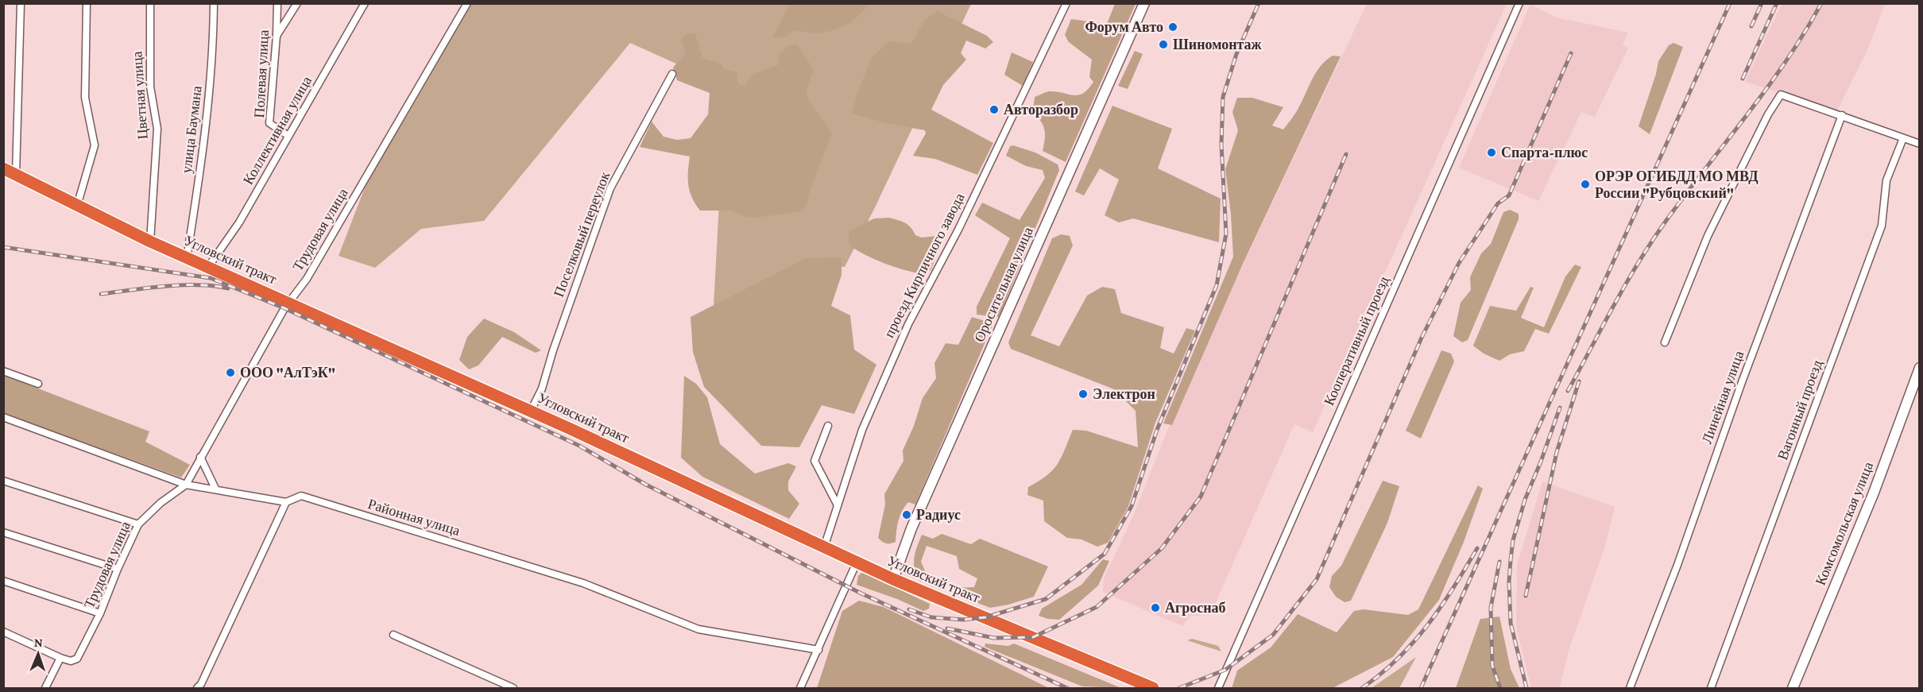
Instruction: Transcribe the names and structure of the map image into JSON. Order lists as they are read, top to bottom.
{
  "streets": {
    "highway": ["Угловский тракт"],
    "main road": ["Оросительная улица", "Комсомольская улица"],
    "street": [
      "Полевая улица",
      "Цветная улица",
      "улица Баумана",
      "Коллективная улица",
      "Трудовая улица",
      "Поселковый переулок",
      "проезд Кирпичного завода",
      "Кооперативный проезд",
      "Линейная улица",
      "Вагонный проезд",
      "Районная улица"
    ]
  },
  "crossings": [
    ["Полевая улица", "Коллективная улица"],
    ["Цветная улица", "Угловский тракт"],
    ["улица Баумана", "Угловский тракт"],
    ["Коллективная улица", "Угловский тракт"],
    ["Трудовая улица", "Угловский тракт"],
    ["Трудовая улица", "Районная улица"],
    ["Поселковый переулок", "Угловский тракт"],
    ["Угловский тракт", "проезд Кирпичного завода"],
    ["Угловский тракт", "Оросительная улица"]
  ],
  "places": [
    "Форум Авто",
    "Шиномонтаж",
    "Авторазбор",
    "Спарта-плюс",
    "ОРЭР ОГИБДД МО МВД России \"Рубцовский\"",
    "ООО \"АлТэК\"",
    "Электрон",
    "Радиус",
    "Агроснаб"
  ],
  "north": "top"
}
